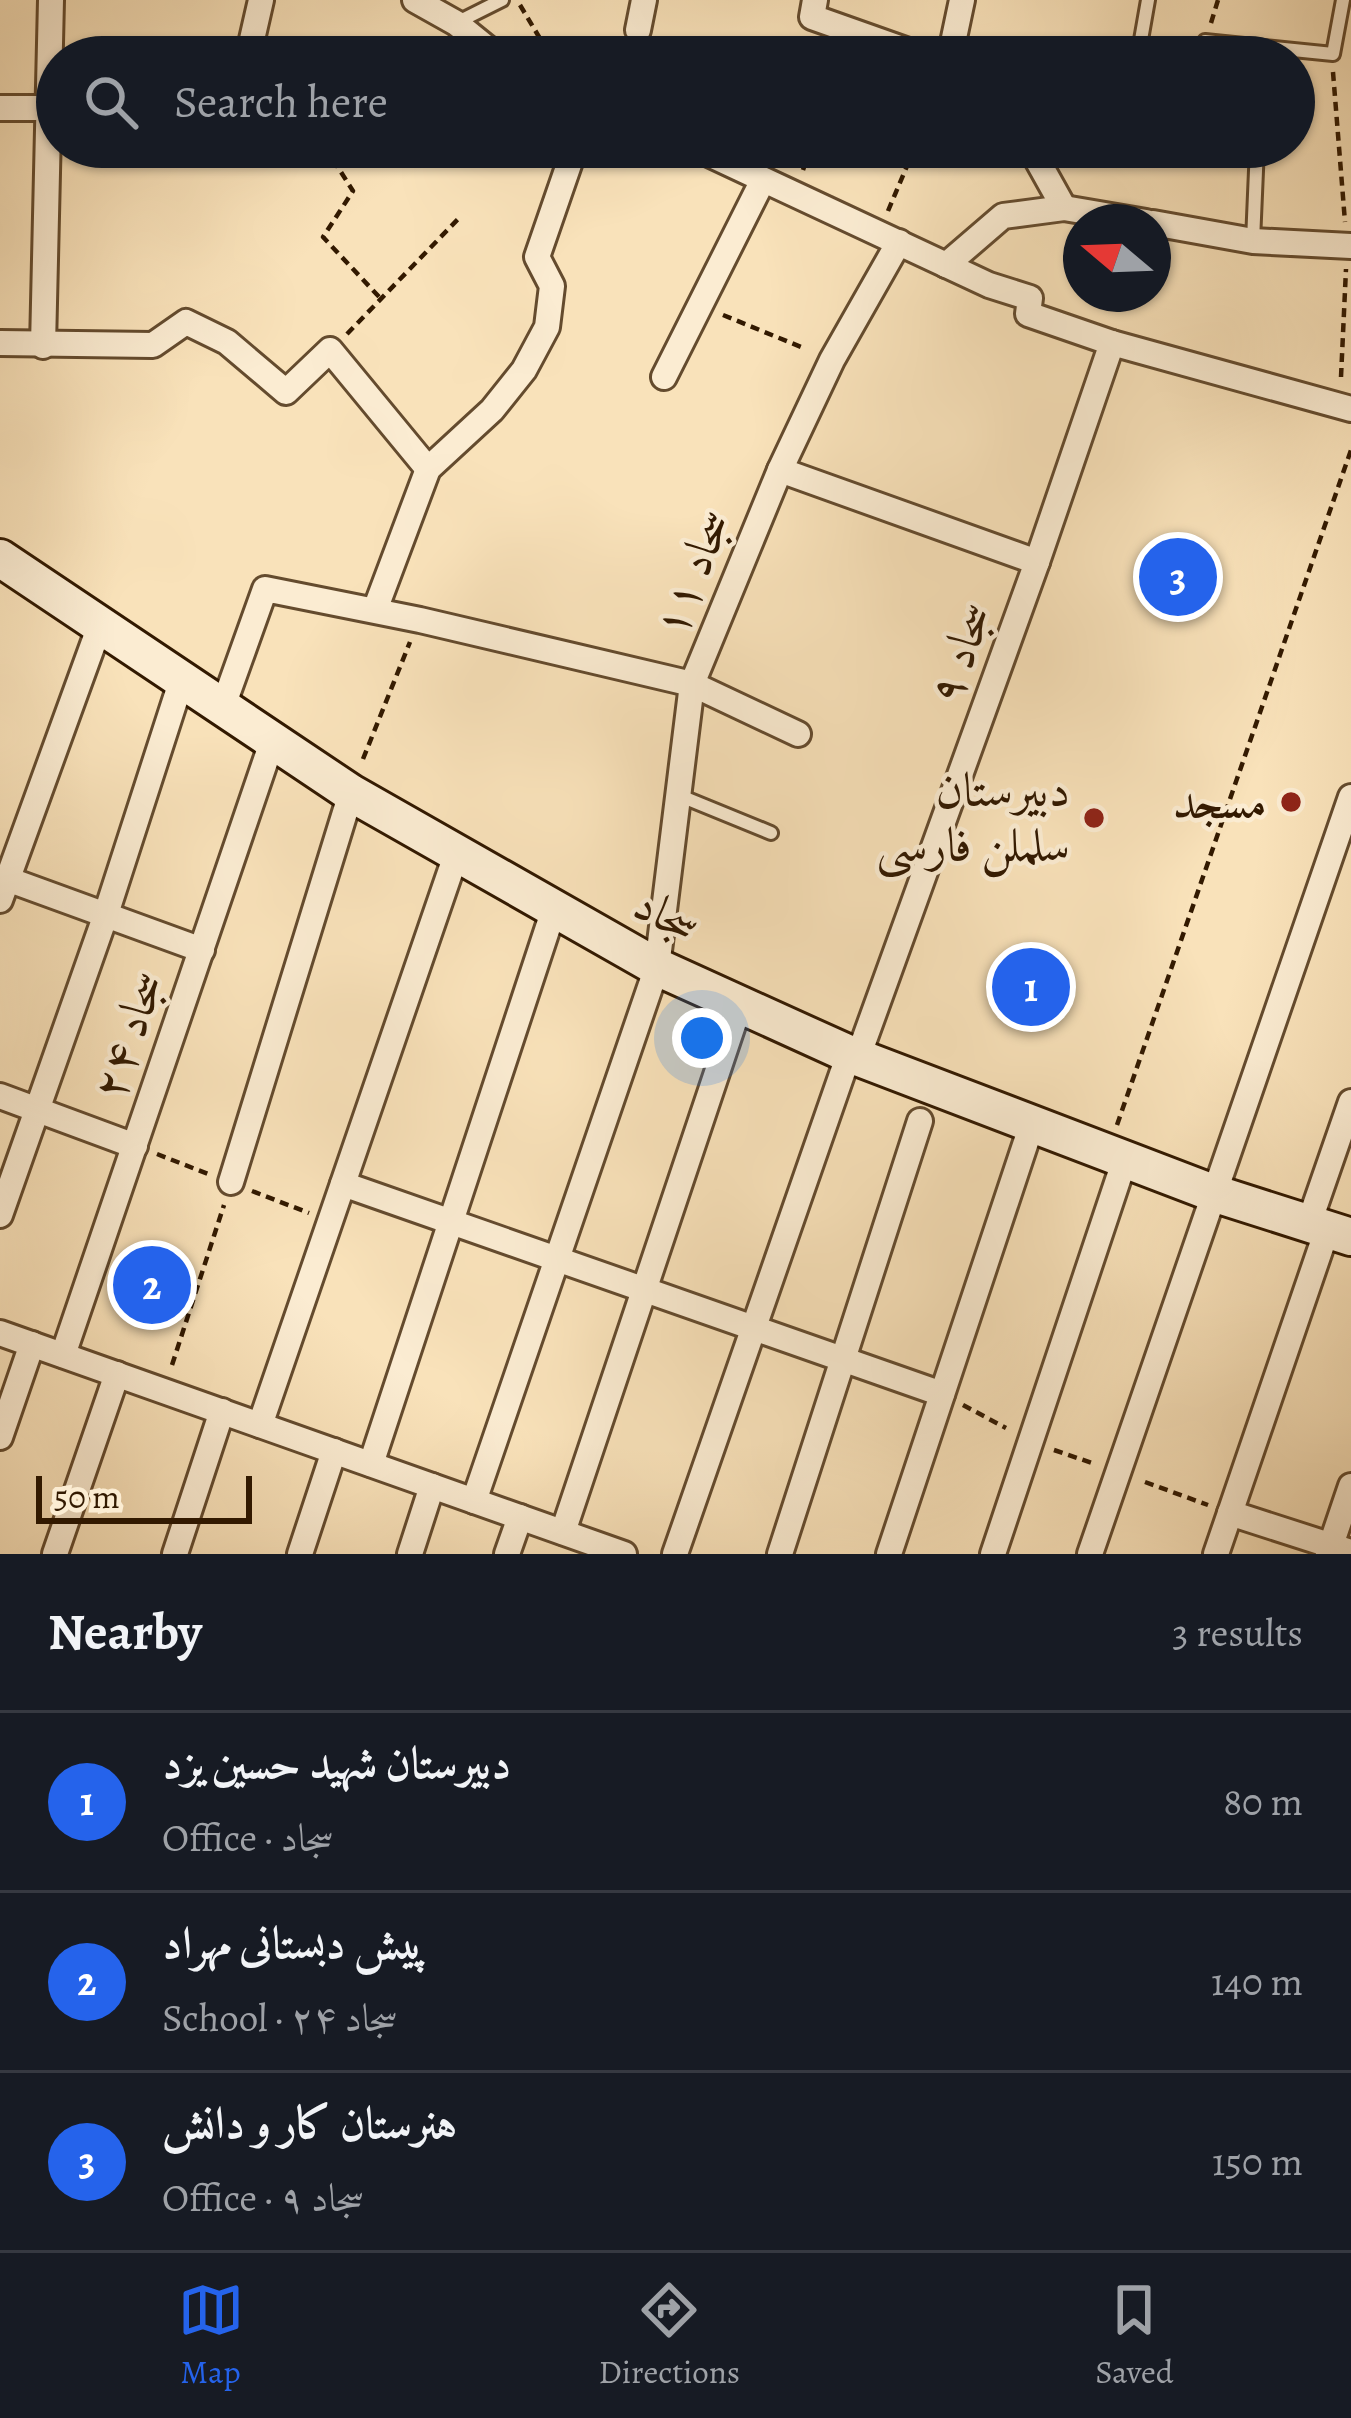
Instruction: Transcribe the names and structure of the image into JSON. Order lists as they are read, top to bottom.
{
  "streets": {
    "street": [
      "سجاد ۱۱",
      "سجاد ۹",
      "سجاد",
      "سجاد ۲۴"
    ]
  },
  "crossings": [
    ["سجاد ۱۱", "سجاد"],
    ["سجاد ۹", "سجاد"],
    ["سجاد", "سجاد ۲۴"]
  ],
  "places": ["مسجد", "دبیرستان سلملن فارسی"],
  "scale_bar": "50 m",
  "north": "left",
  "page": {
    "search": "Search here",
    "pins": ["3", "1", "2"],
    "scale": "50 m",
    "heading": ["Nearby", "3 results"],
    "list": [
      {
        "mark": "1",
        "name": "دبیرستان شهید حسین یزد",
        "note": "Office · سجاد",
        "value": "80 m"
      },
      {
        "mark": "2",
        "name": "پیش دبستانی مهراد",
        "note": "School · سجاد ۲۴",
        "value": "140 m"
      },
      {
        "mark": "3",
        "name": "هنرستان کار و دانش",
        "note": "Office · سجاد ۹",
        "value": "150 m"
      }
    ],
    "nav": ["Map", "Directions", "Saved"]
  }
}
